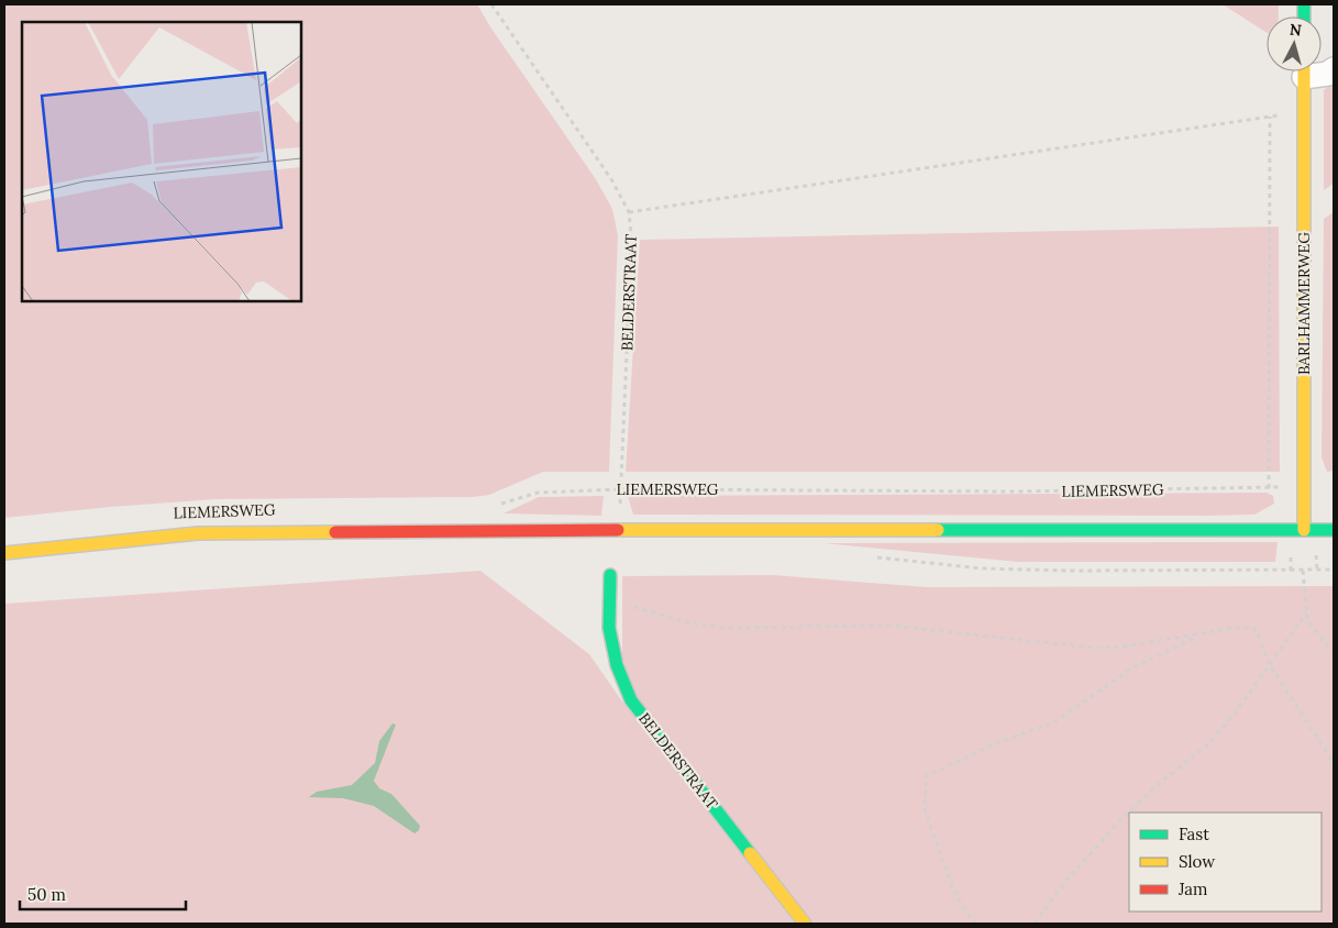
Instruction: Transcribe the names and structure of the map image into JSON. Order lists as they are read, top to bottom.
{
  "streets": {
    "main road": ["BELDERSTRAAT", "BARLHAMMERWEG", "LIEMERSWEG"]
  },
  "crossings": [
    ["BELDERSTRAAT", "LIEMERSWEG"],
    ["BARLHAMMERWEG", "LIEMERSWEG"]
  ],
  "legend": ["Fast", "Slow", "Jam"],
  "scale_bar": "50 m",
  "north": "top"
}
